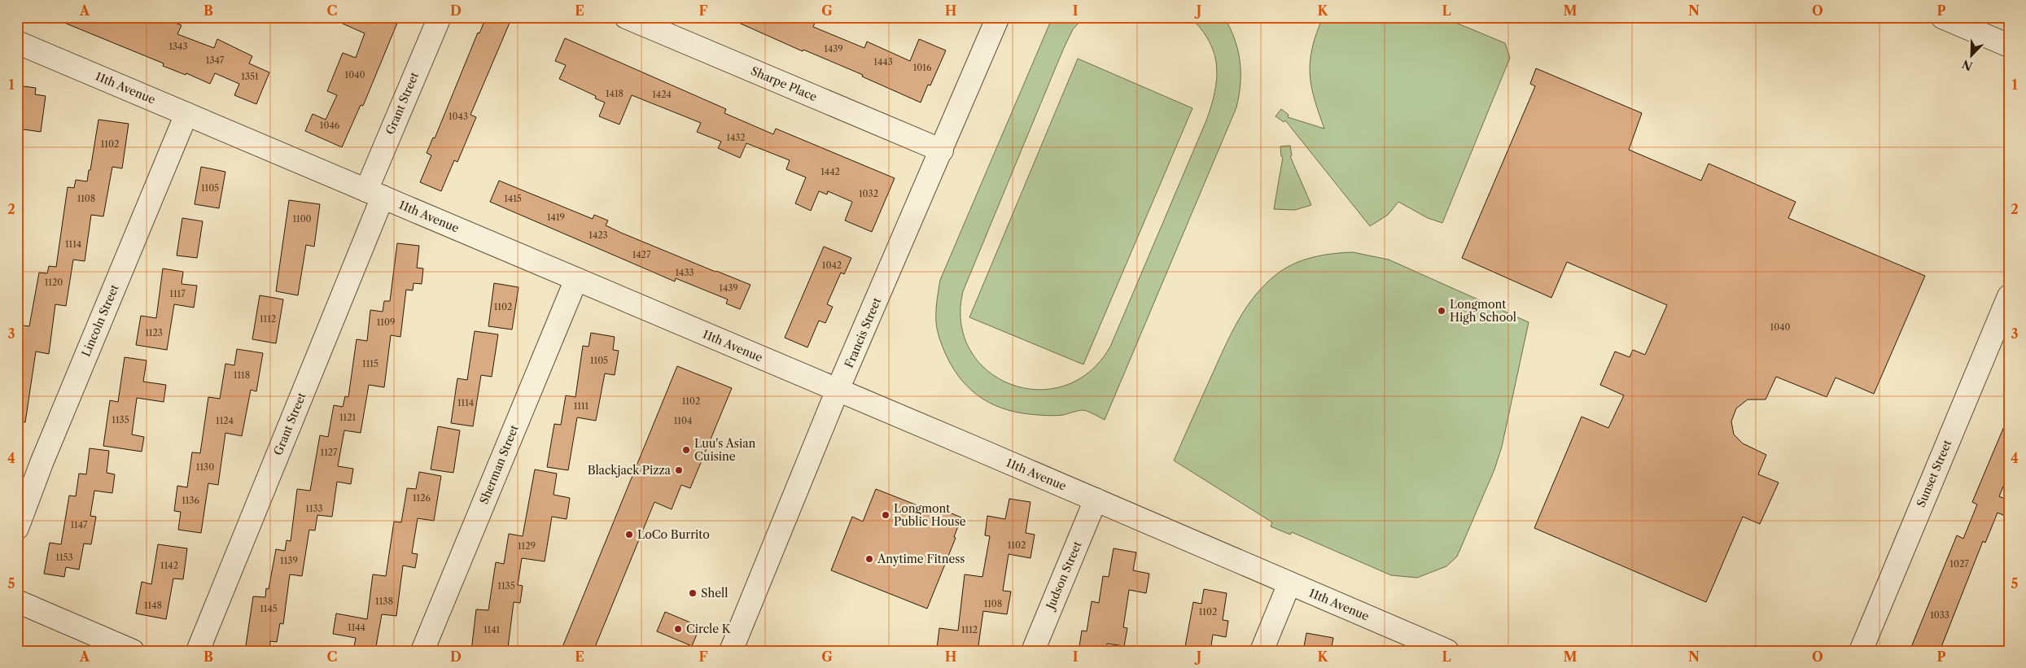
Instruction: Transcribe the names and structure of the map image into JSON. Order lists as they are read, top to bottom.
{
  "streets": {
    "street": [
      "Sharpe Place",
      "11th Avenue",
      "Grant Street",
      "Lincoln Street",
      "Francis Street",
      "Sherman Street",
      "Sunset Street",
      "Judson Street"
    ]
  },
  "crossings": [
    ["Sharpe Place", "Francis Street"],
    ["11th Avenue", "Grant Street"],
    ["11th Avenue", "Lincoln Street"],
    ["11th Avenue", "Francis Street"],
    ["11th Avenue", "Sherman Street"],
    ["11th Avenue", "Judson Street"]
  ],
  "places": [
    "Longmont High School",
    "Luu's Asian Cuisine",
    "Blackjack Pizza",
    "Longmont Public House",
    "LoCo Burrito",
    "Anytime Fitness",
    "Shell",
    "Circle K"
  ],
  "house_numbers": [
    "1343",
    "1439",
    "1347",
    "1443",
    "1016",
    "1040",
    "1351",
    "1418",
    "1424",
    "1043",
    "1046",
    "1432",
    "1102",
    "1442",
    "1105",
    "1032",
    "1108",
    "1415",
    "1419",
    "1100",
    "1423",
    "1114",
    "1427",
    "1042",
    "1433",
    "1120",
    "1439",
    "1117",
    "1102",
    "1112",
    "1109",
    "1040",
    "1123",
    "1105",
    "1115",
    "1118",
    "1102",
    "1114",
    "1111",
    "1121",
    "1135",
    "1124",
    "1104",
    "1127",
    "1130",
    "1126",
    "1136",
    "1133",
    "1147",
    "1102",
    "1129",
    "1153",
    "1139",
    "1027",
    "1142",
    "1135",
    "1138",
    "1108",
    "1148",
    "1145",
    "1102",
    "1033",
    "1144",
    "1141",
    "1112"
  ],
  "north": "bottom left",
  "grid": {
    "columns": [
      "A",
      "B",
      "C",
      "D",
      "E",
      "F",
      "G",
      "H",
      "I",
      "J",
      "K",
      "L",
      "M",
      "N",
      "O",
      "P"
    ],
    "rows": [
      "1",
      "2",
      "3",
      "4",
      "5"
    ]
  }
}
